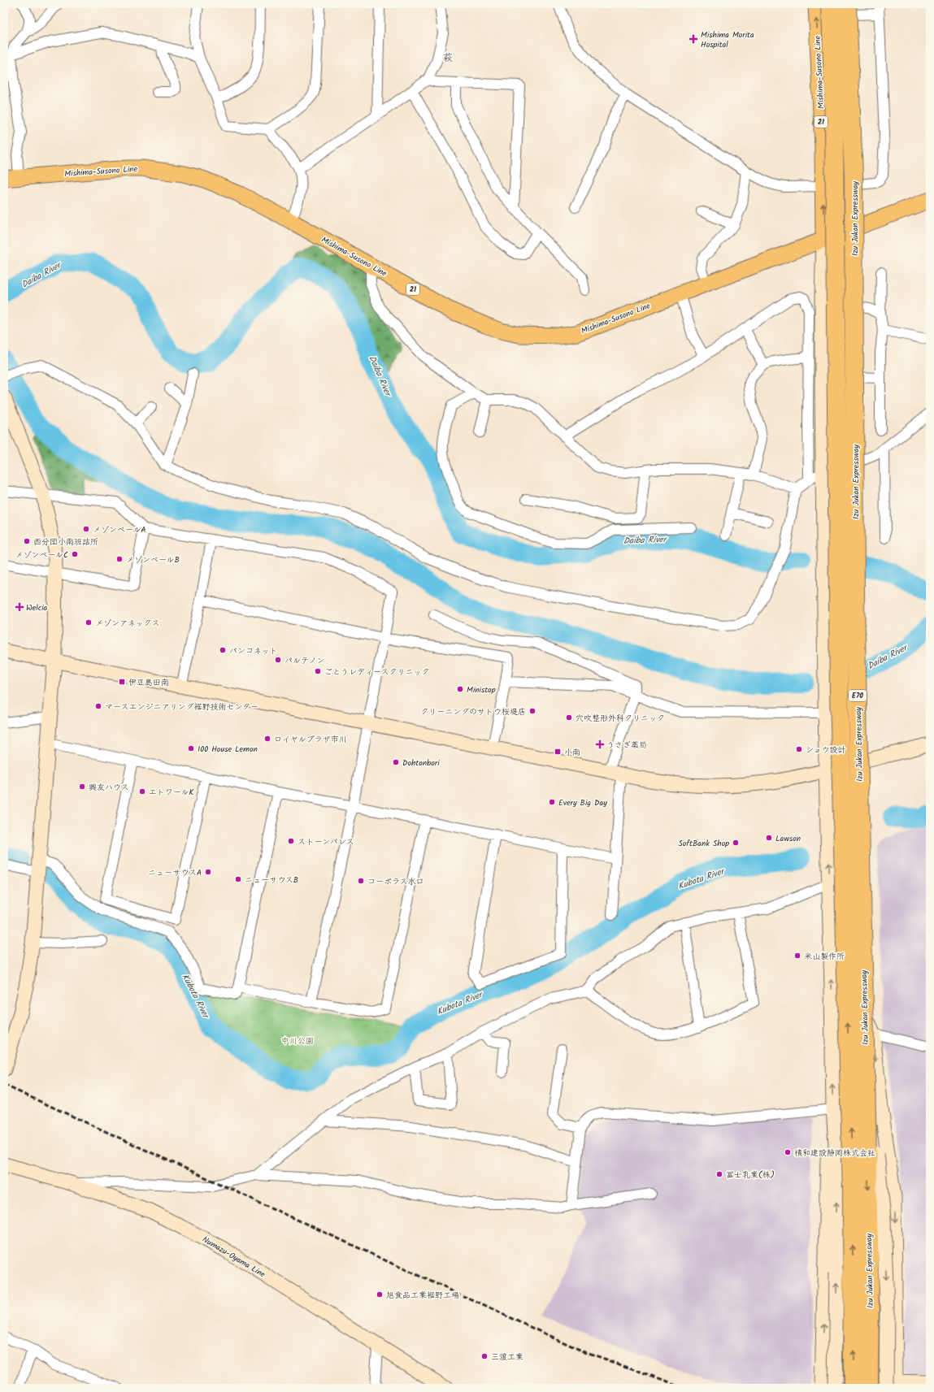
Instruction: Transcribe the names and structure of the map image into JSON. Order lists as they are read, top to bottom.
{
  "streets": {
    "highway": ["Izu Jukan Expressway", "E70"],
    "main road": ["Mishima-Susono Line", "21"],
    "street": ["Numazu-Oyama Line"]
  },
  "crossings": [
    ["Mishima-Susono Line", "21"]
  ],
  "districts": ["萩"],
  "water": ["Daiba River", "Kubota River"],
  "parks": ["中川公園"],
  "places": {
    "health": ["Mishima Morita Hospital", "Welcia", "うさぎ薬局"],
    "other": [
      "メゾンベールA",
      "西分団小南班詰所",
      "メゾンベールC",
      "メゾンベールB",
      "メゾンアネックス",
      "パンコネット",
      "パルテノン",
      "ごとうレディースクリニック",
      "Ministop",
      "マースエンジニアリング裾野技術センター",
      "クリーニングのサトウ桜堤店",
      "穴吹整形外科クリニック",
      "ロイヤルプラザ市川",
      "100 House Lemon",
      "ショウ設計",
      "Dohtonbori",
      "興友ハウス",
      "エトワールK",
      "Every Big Day",
      "Lawson",
      "ストーンパレス",
      "SoftBank Shop",
      "ニューサウスA",
      "ニューサウスB",
      "コーポラス水口",
      "米山製作所",
      "積和建設静岡株式会社",
      "冨士乳業(株)",
      "旭食品工業裾野工場",
      "三渡工業"
    ],
    "transit": ["伊豆島田南", "小南"]
  }
}
